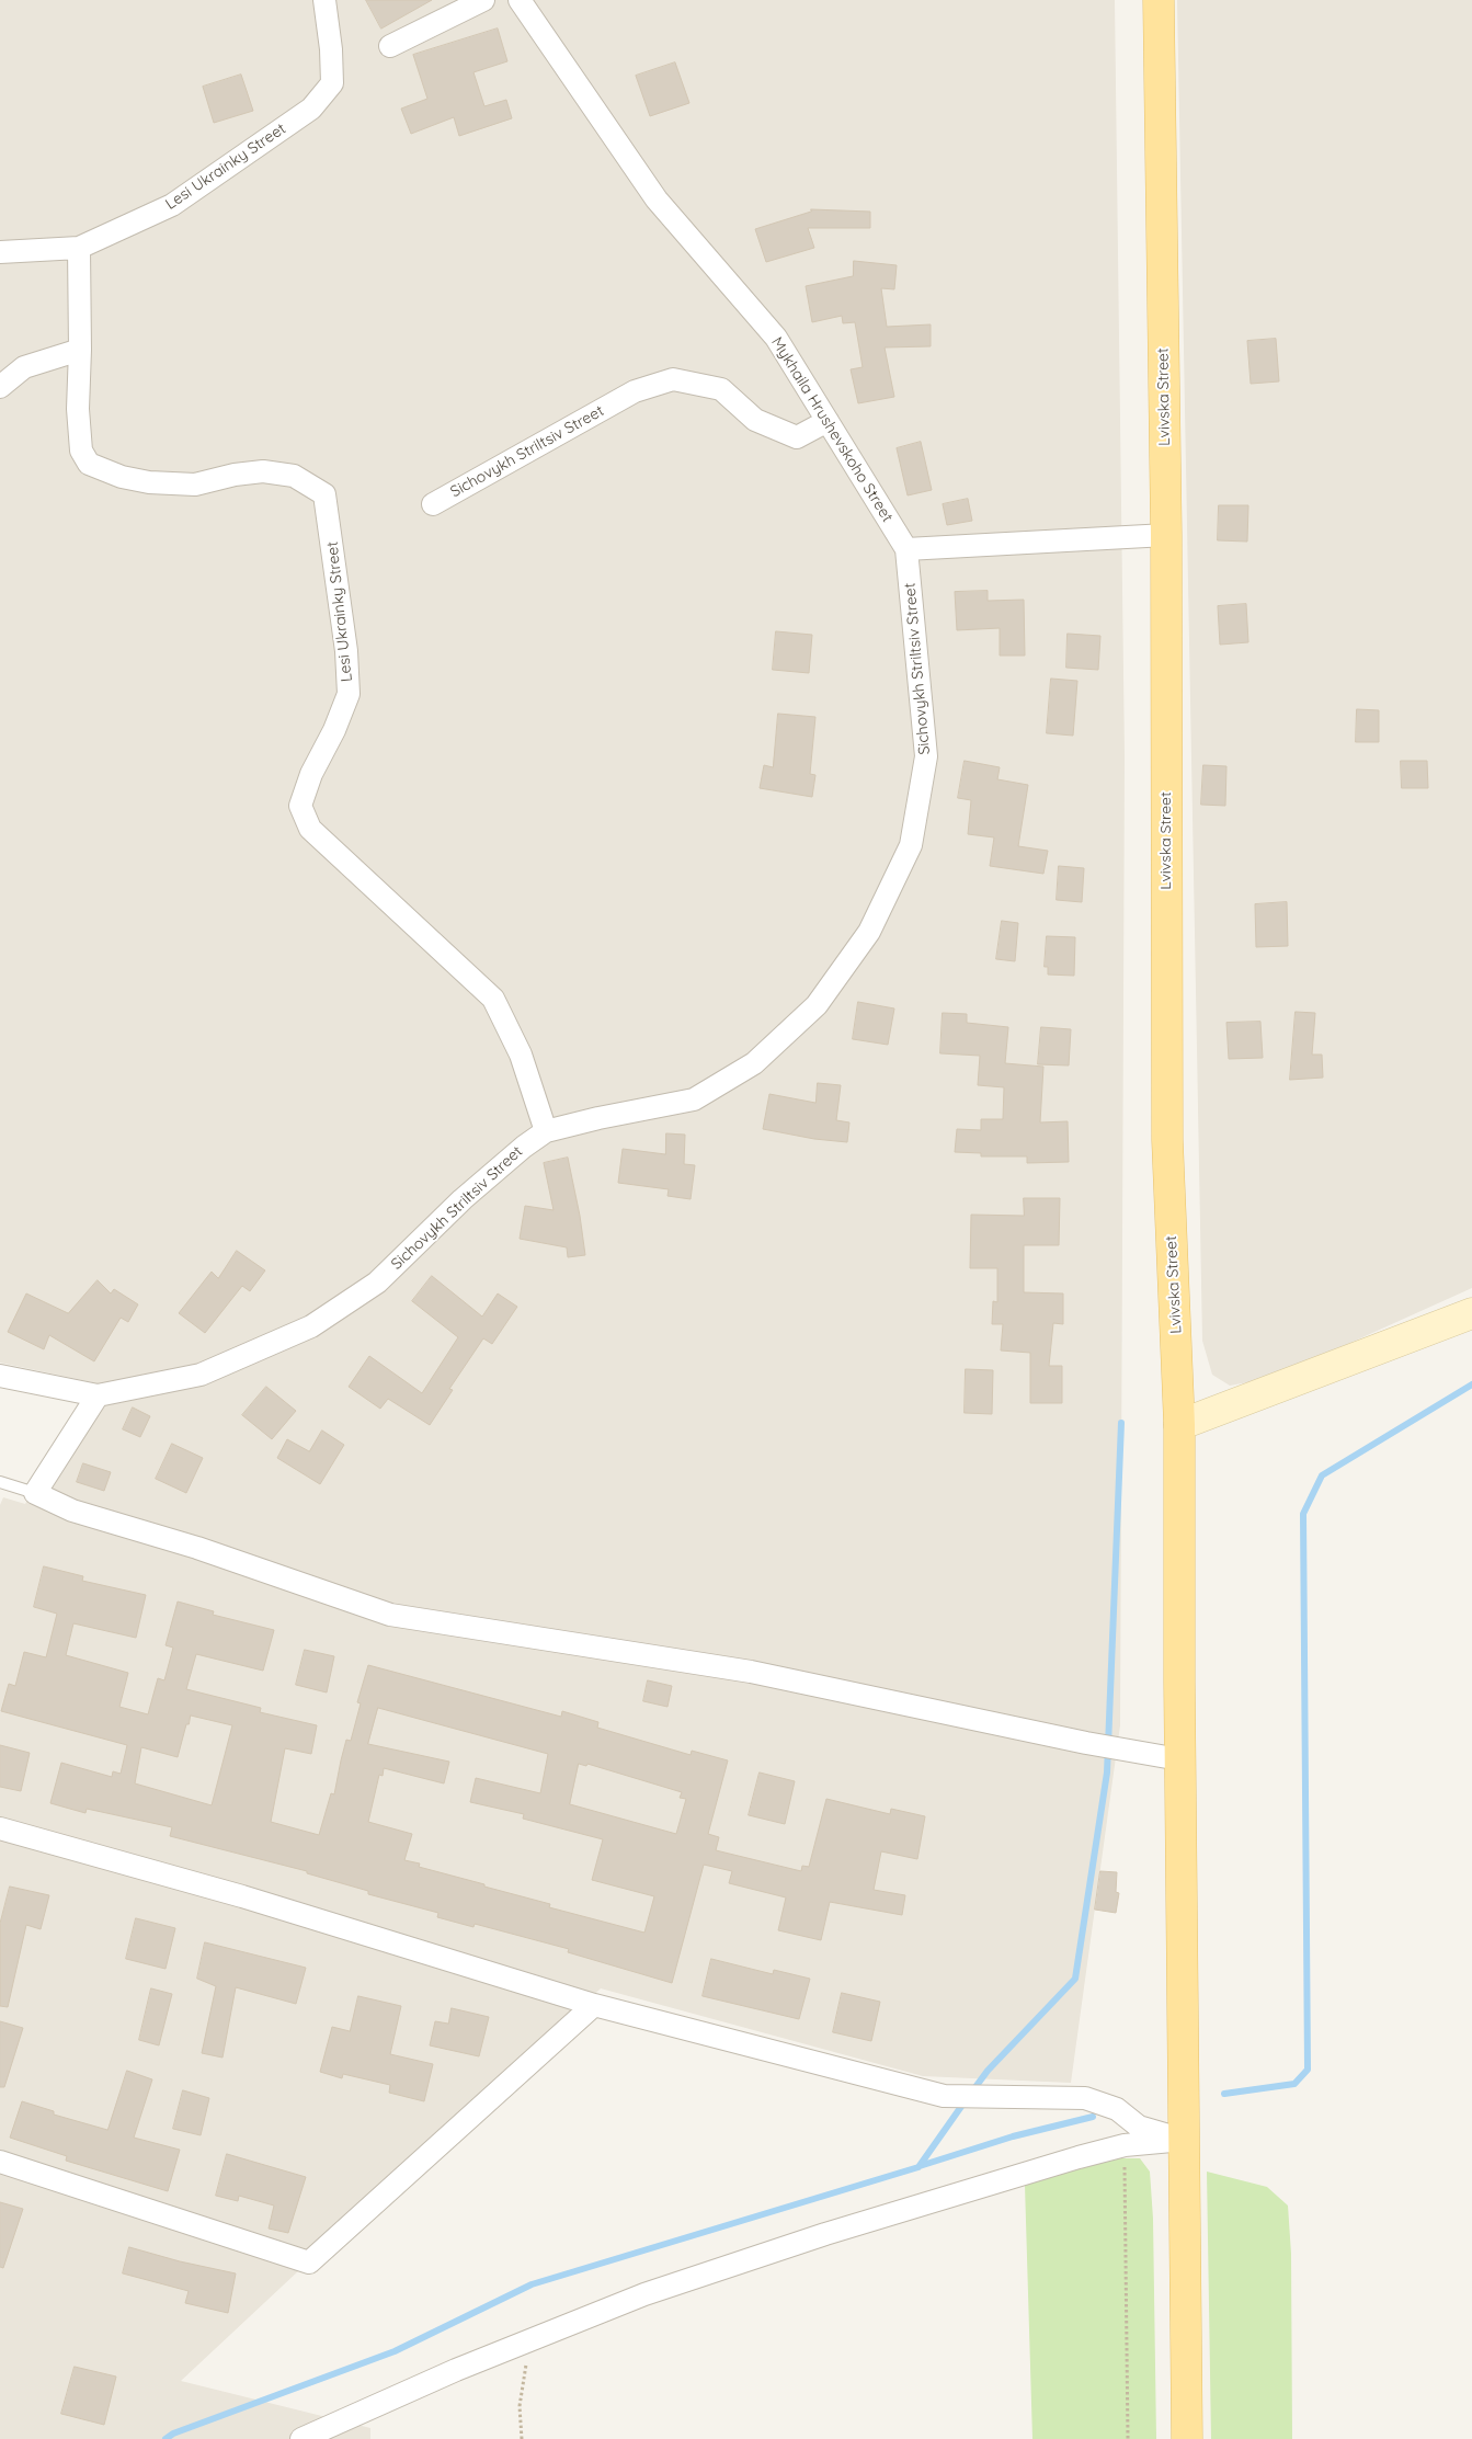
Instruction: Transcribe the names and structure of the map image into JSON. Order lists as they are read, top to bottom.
{
  "streets": {
    "main road": ["Lvivska Street"],
    "street": ["Lesi Ukrainky Street", "Mykhaila Hrushevskoho Street", "Sichovykh Striltsiv Street"]
  },
  "crossings": [
    ["Lesi Ukrainky Street", "Sichovykh Striltsiv Street"],
    ["Mykhaila Hrushevskoho Street", "Sichovykh Striltsiv Street"]
  ]
}
